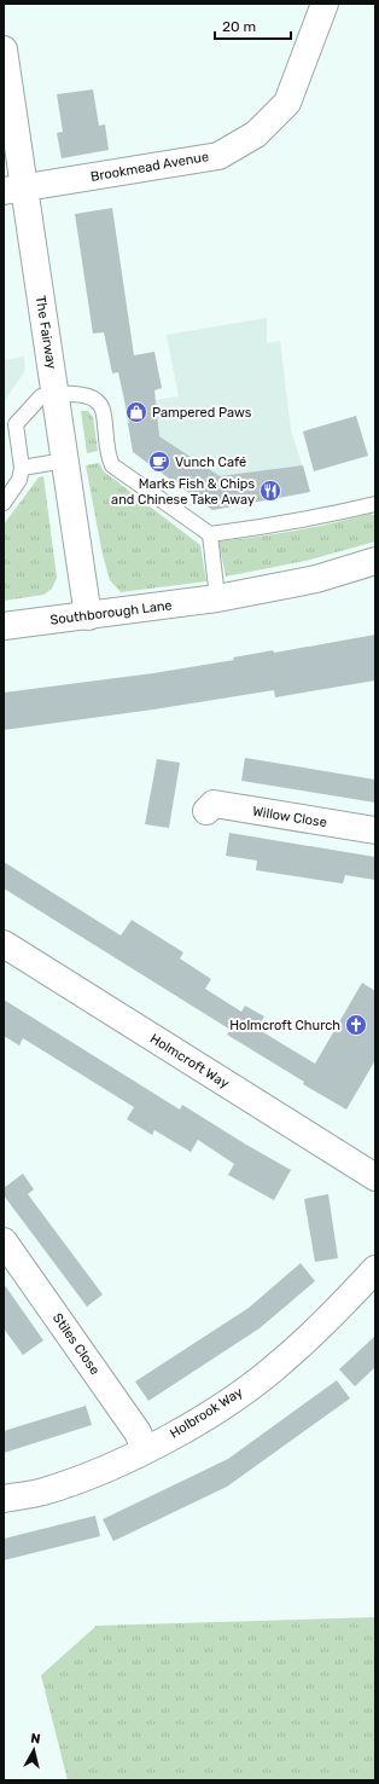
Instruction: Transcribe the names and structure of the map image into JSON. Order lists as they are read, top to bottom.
{
  "streets": {
    "street": [
      "Brookmead Avenue",
      "The Fairway",
      "Southborough Lane",
      "Willow Close",
      "Holmcroft Way",
      "Stiles Close",
      "Holbrook Way"
    ]
  },
  "crossings": [
    ["Brookmead Avenue", "The Fairway"],
    ["The Fairway", "Southborough Lane"],
    ["Stiles Close", "Holbrook Way"]
  ],
  "places": {
    "shop": ["Pampered Paws"],
    "cafe": ["Vunch Café"],
    "restaurant": ["Marks Fish & Chips and Chinese Take Away"],
    "church": ["Holmcroft Church"]
  },
  "scale_bar": "20 m",
  "north": "top"
}
